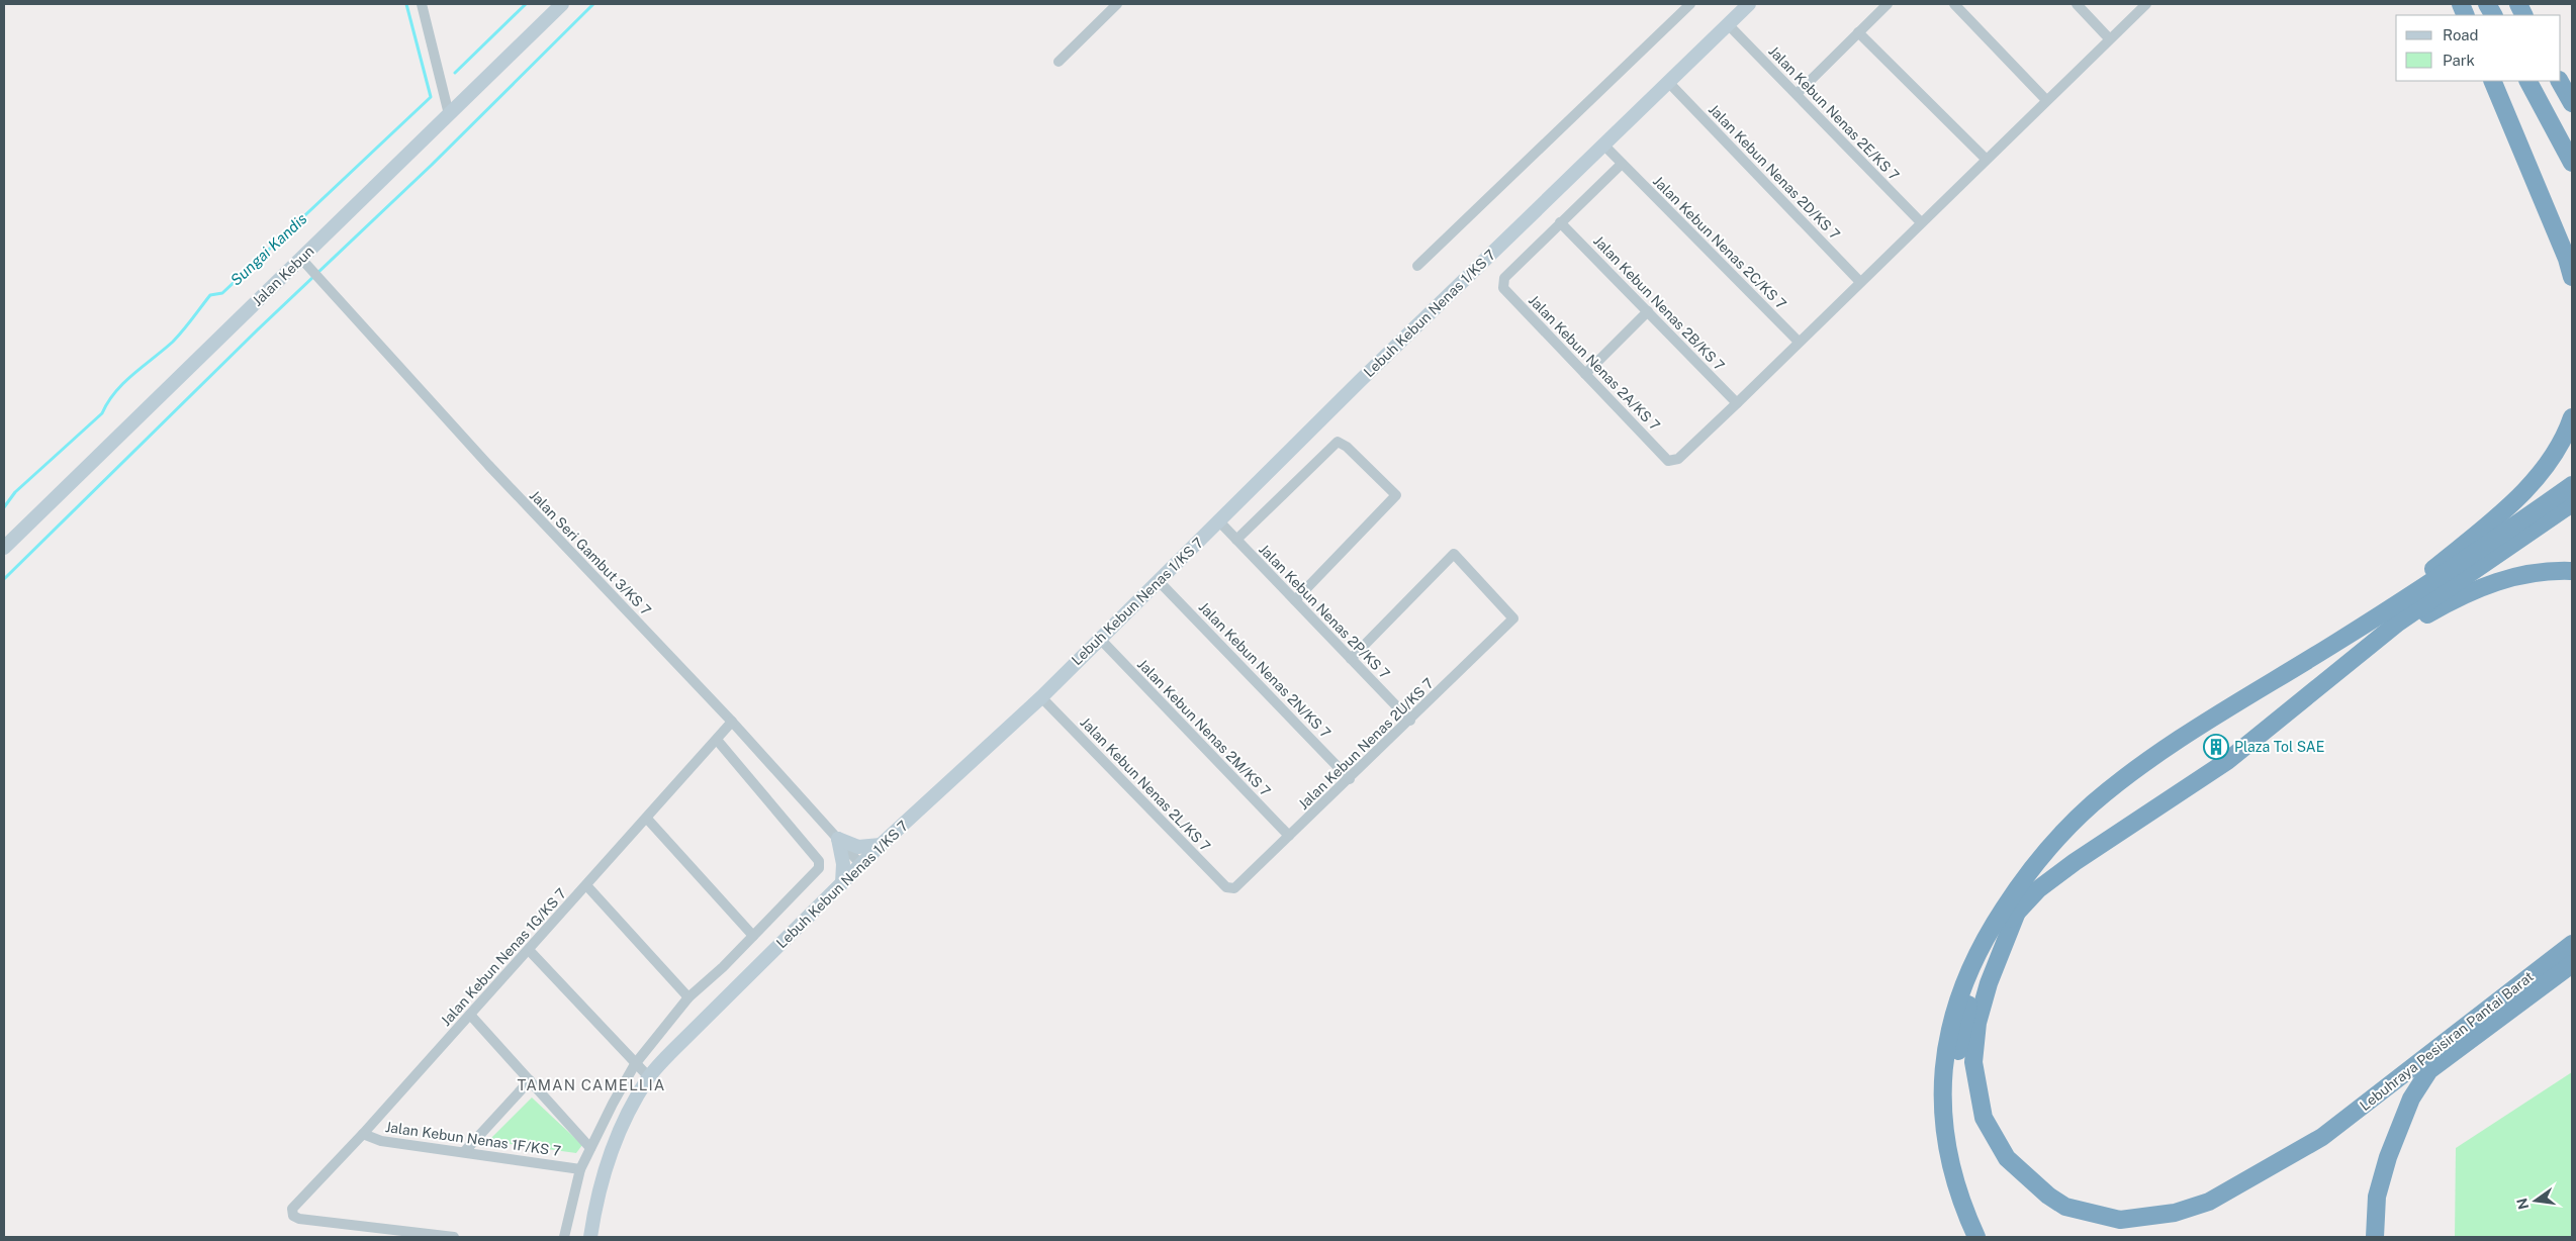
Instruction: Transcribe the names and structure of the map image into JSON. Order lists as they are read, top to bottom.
{
  "streets": {
    "highway": ["Lebuhraya Pesisiran Pantai Barat"],
    "street": [
      "Jalan Kebun Nenas 2E/KS 7",
      "Jalan Kebun Nenas 2D/KS 7",
      "Jalan Kebun Nenas 2C/KS 7",
      "Jalan Kebun",
      "Jalan Kebun Nenas 2B/KS 7",
      "Lebuh Kebun Nenas 1/KS 7",
      "Jalan Kebun Nenas 2A/KS 7",
      "Jalan Seri Gambut 3/KS 7",
      "Jalan Kebun Nenas 2P/KS 7",
      "Jalan Kebun Nenas 2N/KS 7",
      "Jalan Kebun Nenas 2M/KS 7",
      "Jalan Kebun Nenas 2U/KS 7",
      "Jalan Kebun Nenas 2L/KS 7",
      "Jalan Kebun Nenas 1G/KS 7",
      "Jalan Kebun Nenas 1F/KS 7"
    ]
  },
  "crossings": [
    ["Jalan Kebun Nenas 2E/KS 7", "Lebuh Kebun Nenas 1/KS 7"],
    ["Jalan Kebun Nenas 2D/KS 7", "Lebuh Kebun Nenas 1/KS 7"],
    ["Jalan Kebun Nenas 2C/KS 7", "Lebuh Kebun Nenas 1/KS 7"],
    ["Jalan Kebun", "Jalan Seri Gambut 3/KS 7"],
    ["Jalan Kebun Nenas 2B/KS 7", "Jalan Kebun Nenas 2A/KS 7"],
    ["Lebuh Kebun Nenas 1/KS 7", "Jalan Seri Gambut 3/KS 7"],
    ["Lebuh Kebun Nenas 1/KS 7", "Jalan Kebun Nenas 2P/KS 7"],
    ["Lebuh Kebun Nenas 1/KS 7", "Jalan Kebun Nenas 2N/KS 7"],
    ["Lebuh Kebun Nenas 1/KS 7", "Jalan Kebun Nenas 2M/KS 7"],
    ["Lebuh Kebun Nenas 1/KS 7", "Jalan Kebun Nenas 2L/KS 7"],
    ["Jalan Seri Gambut 3/KS 7", "Jalan Kebun Nenas 1G/KS 7"],
    ["Jalan Kebun Nenas 2P/KS 7", "Jalan Kebun Nenas 2U/KS 7"],
    ["Jalan Kebun Nenas 2N/KS 7", "Jalan Kebun Nenas 2U/KS 7"],
    ["Jalan Kebun Nenas 2M/KS 7", "Jalan Kebun Nenas 2U/KS 7"],
    ["Jalan Kebun Nenas 2U/KS 7", "Jalan Kebun Nenas 2L/KS 7"],
    ["Jalan Kebun Nenas 1G/KS 7", "Jalan Kebun Nenas 1F/KS 7"]
  ],
  "districts": ["TAMAN CAMELLIA"],
  "water": ["Sungai Kandis"],
  "places": {
    "building": ["Plaza Tol SAE"]
  },
  "legend": ["Road", "Park"],
  "north": "left"
}
